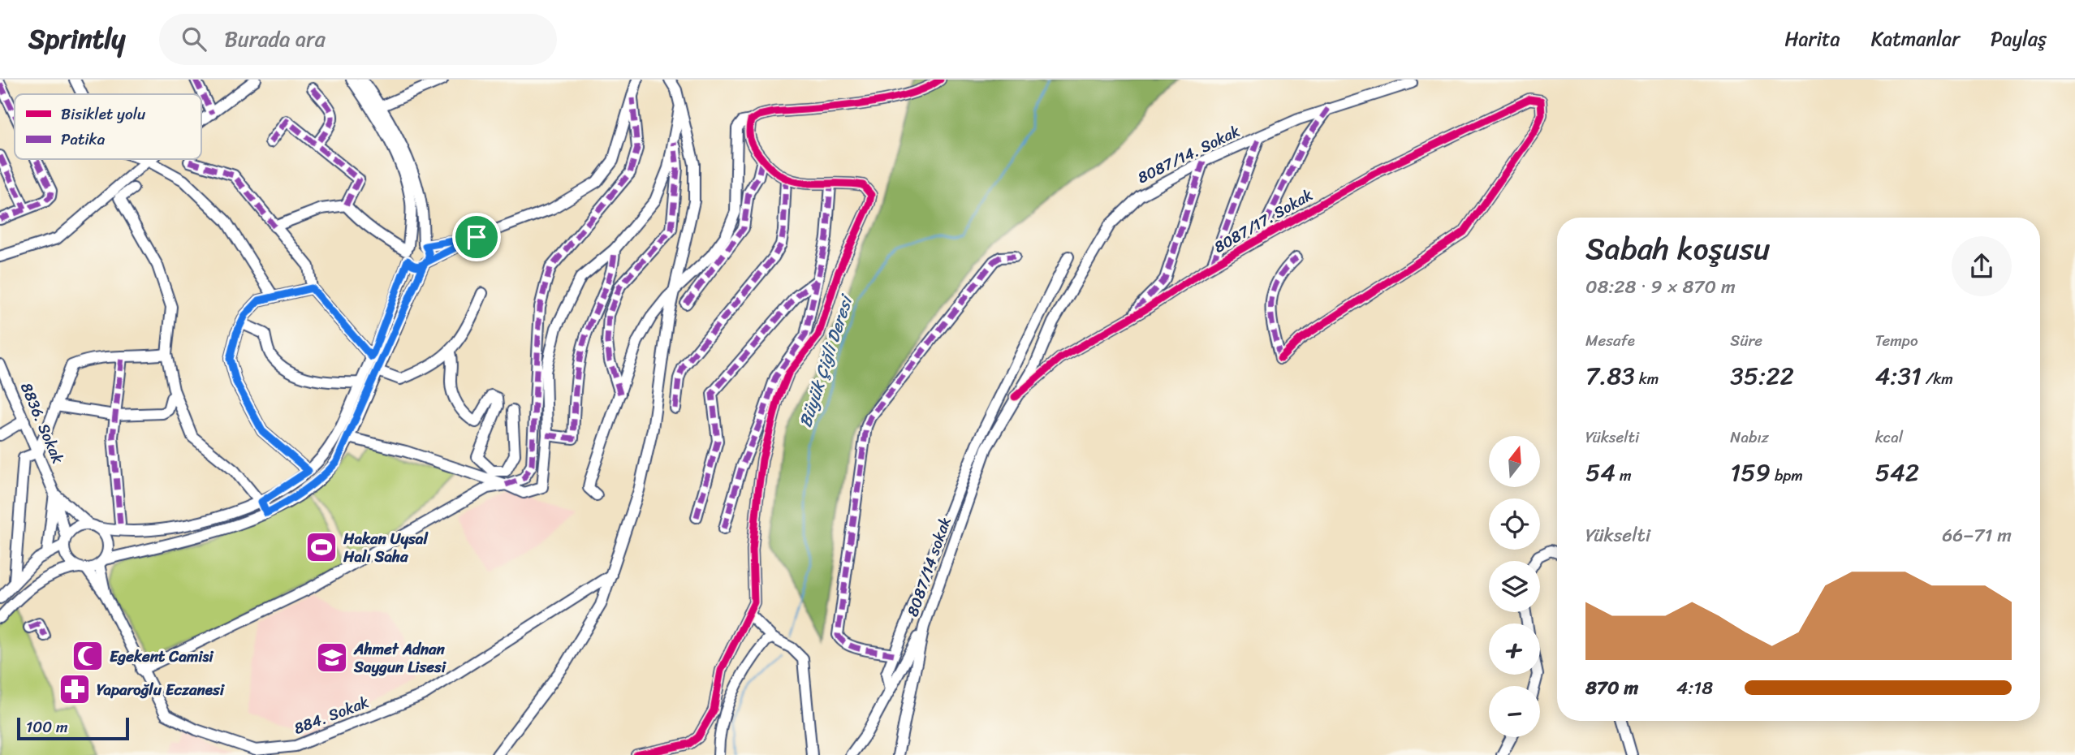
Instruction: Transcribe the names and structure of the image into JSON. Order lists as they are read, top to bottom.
{
  "streets": {
    "street": [
      "8087/14. Sokak",
      "8087/17. Sokak",
      "8836. Sokak",
      "8087/14 sokak",
      "884. Sokak"
    ]
  },
  "crossings": [
    ["8087/14. Sokak", "8087/17. Sokak"],
    ["8087/14. Sokak", "8087/14 sokak"],
    ["8087/17. Sokak", "8087/14 sokak"],
    ["8836. Sokak", "884. Sokak"]
  ],
  "water": ["Büyük Çiğli Deresi"],
  "places": {
    "sports": ["Hakan Uysal Halı Saha"],
    "mosque": ["Egekent Camisi"],
    "school or university": ["Ahmet Adnan Saygun Lisesi"],
    "pharmacy": ["Yaparoğlu Eczanesi"]
  },
  "legend": ["Bisiklet yolu", "Patika"],
  "scale_bar": "100 m",
  "north": "top",
  "page": {
    "header": "Sprintly",
    "search": "Burada ara",
    "nav": ["Harita", "Katmanlar", "Paylaş"],
    "heading": ["Sabah koşusu", "08:28 · 9 × 870 m"],
    "stats": [
      ["Mesafe", "7.83 km"],
      ["Süre", "35:22"],
      ["Tempo", "4:31 /km"],
      ["Yükselti", "54 m"],
      ["Nabız", "159 bpm"],
      ["kcal", "542"]
    ],
    "map_buttons": ["+", "−"],
    "chart": ["Yükselti", "66–71 m"],
    "list": [
      {
        "name": "870 m",
        "note": "4:18"
      }
    ],
    "scale": "100 m"
  }
}
